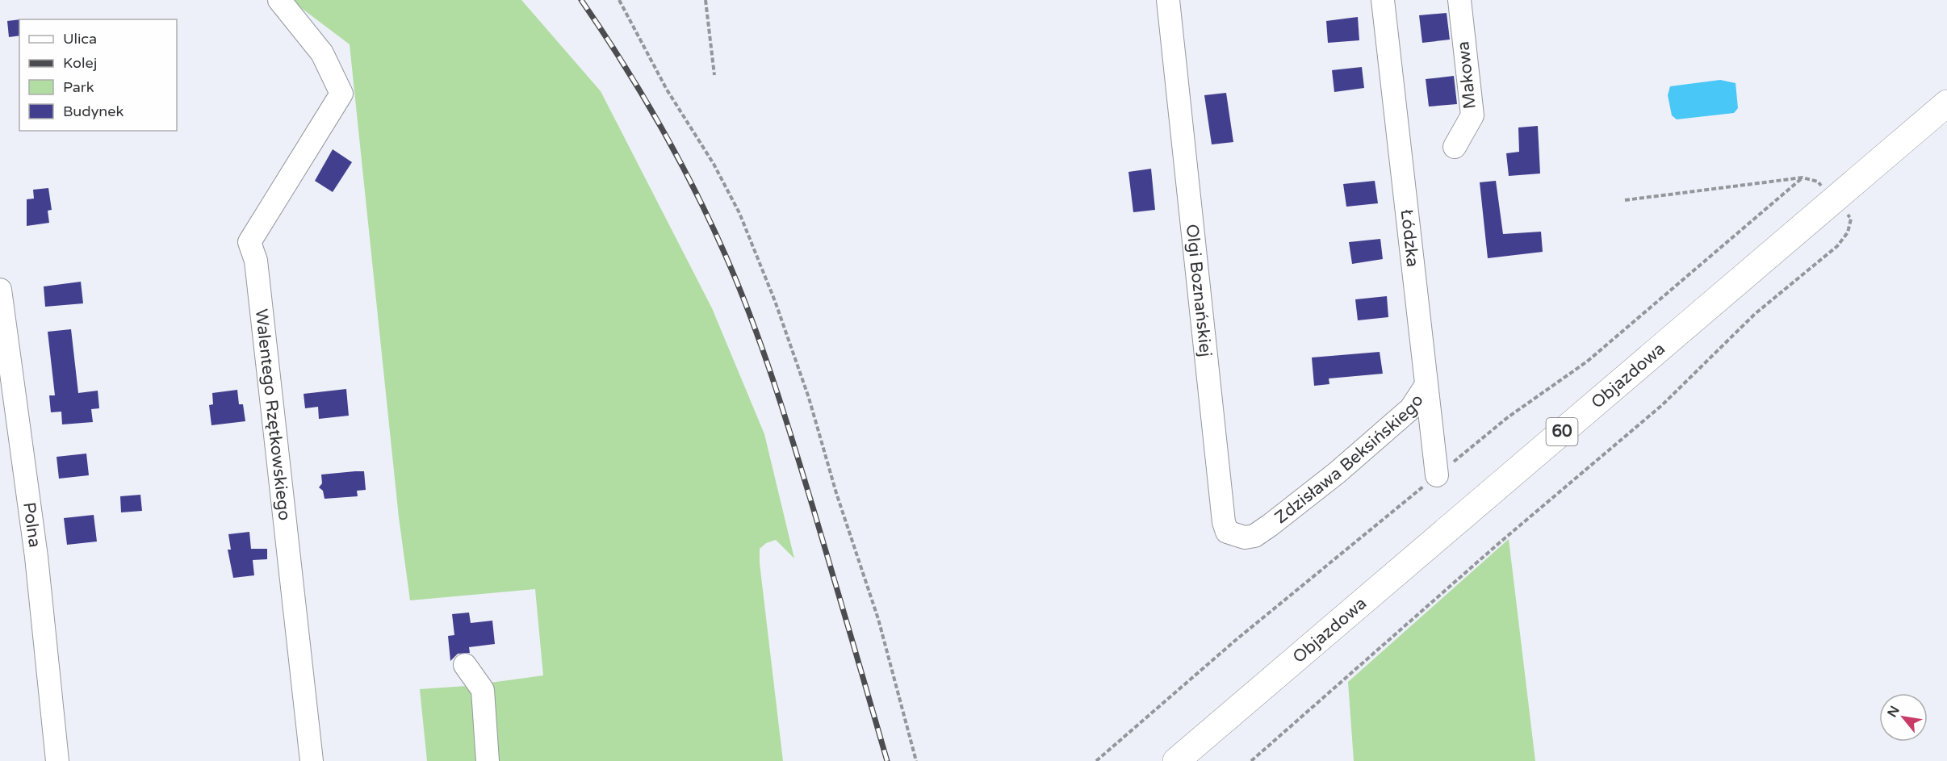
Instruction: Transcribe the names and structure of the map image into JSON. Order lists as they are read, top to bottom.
{
  "streets": {
    "main road": ["Objazdowa", "60"],
    "street": [
      "Makowa",
      "Łódzka",
      "Olgi Boznańskiej",
      "Walentego Rzętkowskiego",
      "Zdzisława Beksińskiego",
      "Polna"
    ]
  },
  "crossings": [
    ["Łódzka", "Zdzisława Beksińskiego"],
    ["Olgi Boznańskiej", "Zdzisława Beksińskiego"]
  ],
  "legend": [
    "Ulica",
    "Kolej",
    "Park",
    "Budynek"
  ],
  "north": "top left"
}
